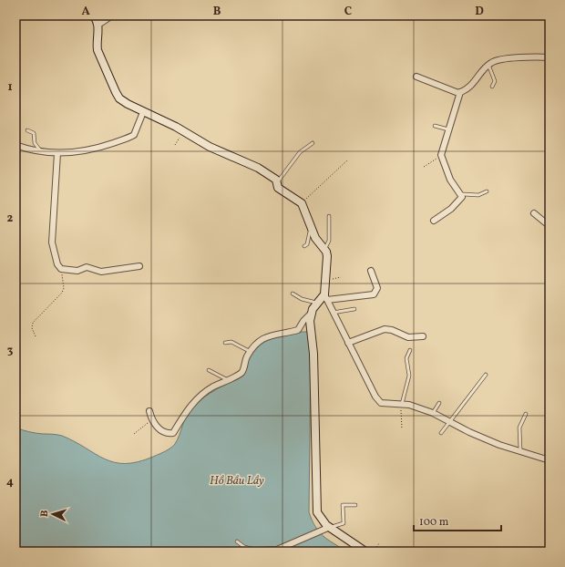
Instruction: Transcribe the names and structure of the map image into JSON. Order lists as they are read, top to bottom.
{
  "water": ["Hồ Bầu Lầy"],
  "scale_bar": "100 m",
  "north": "left",
  "grid": {
    "columns": [
      "A",
      "B",
      "C",
      "D"
    ],
    "rows": [
      "1",
      "2",
      "3",
      "4"
    ]
  }
}
